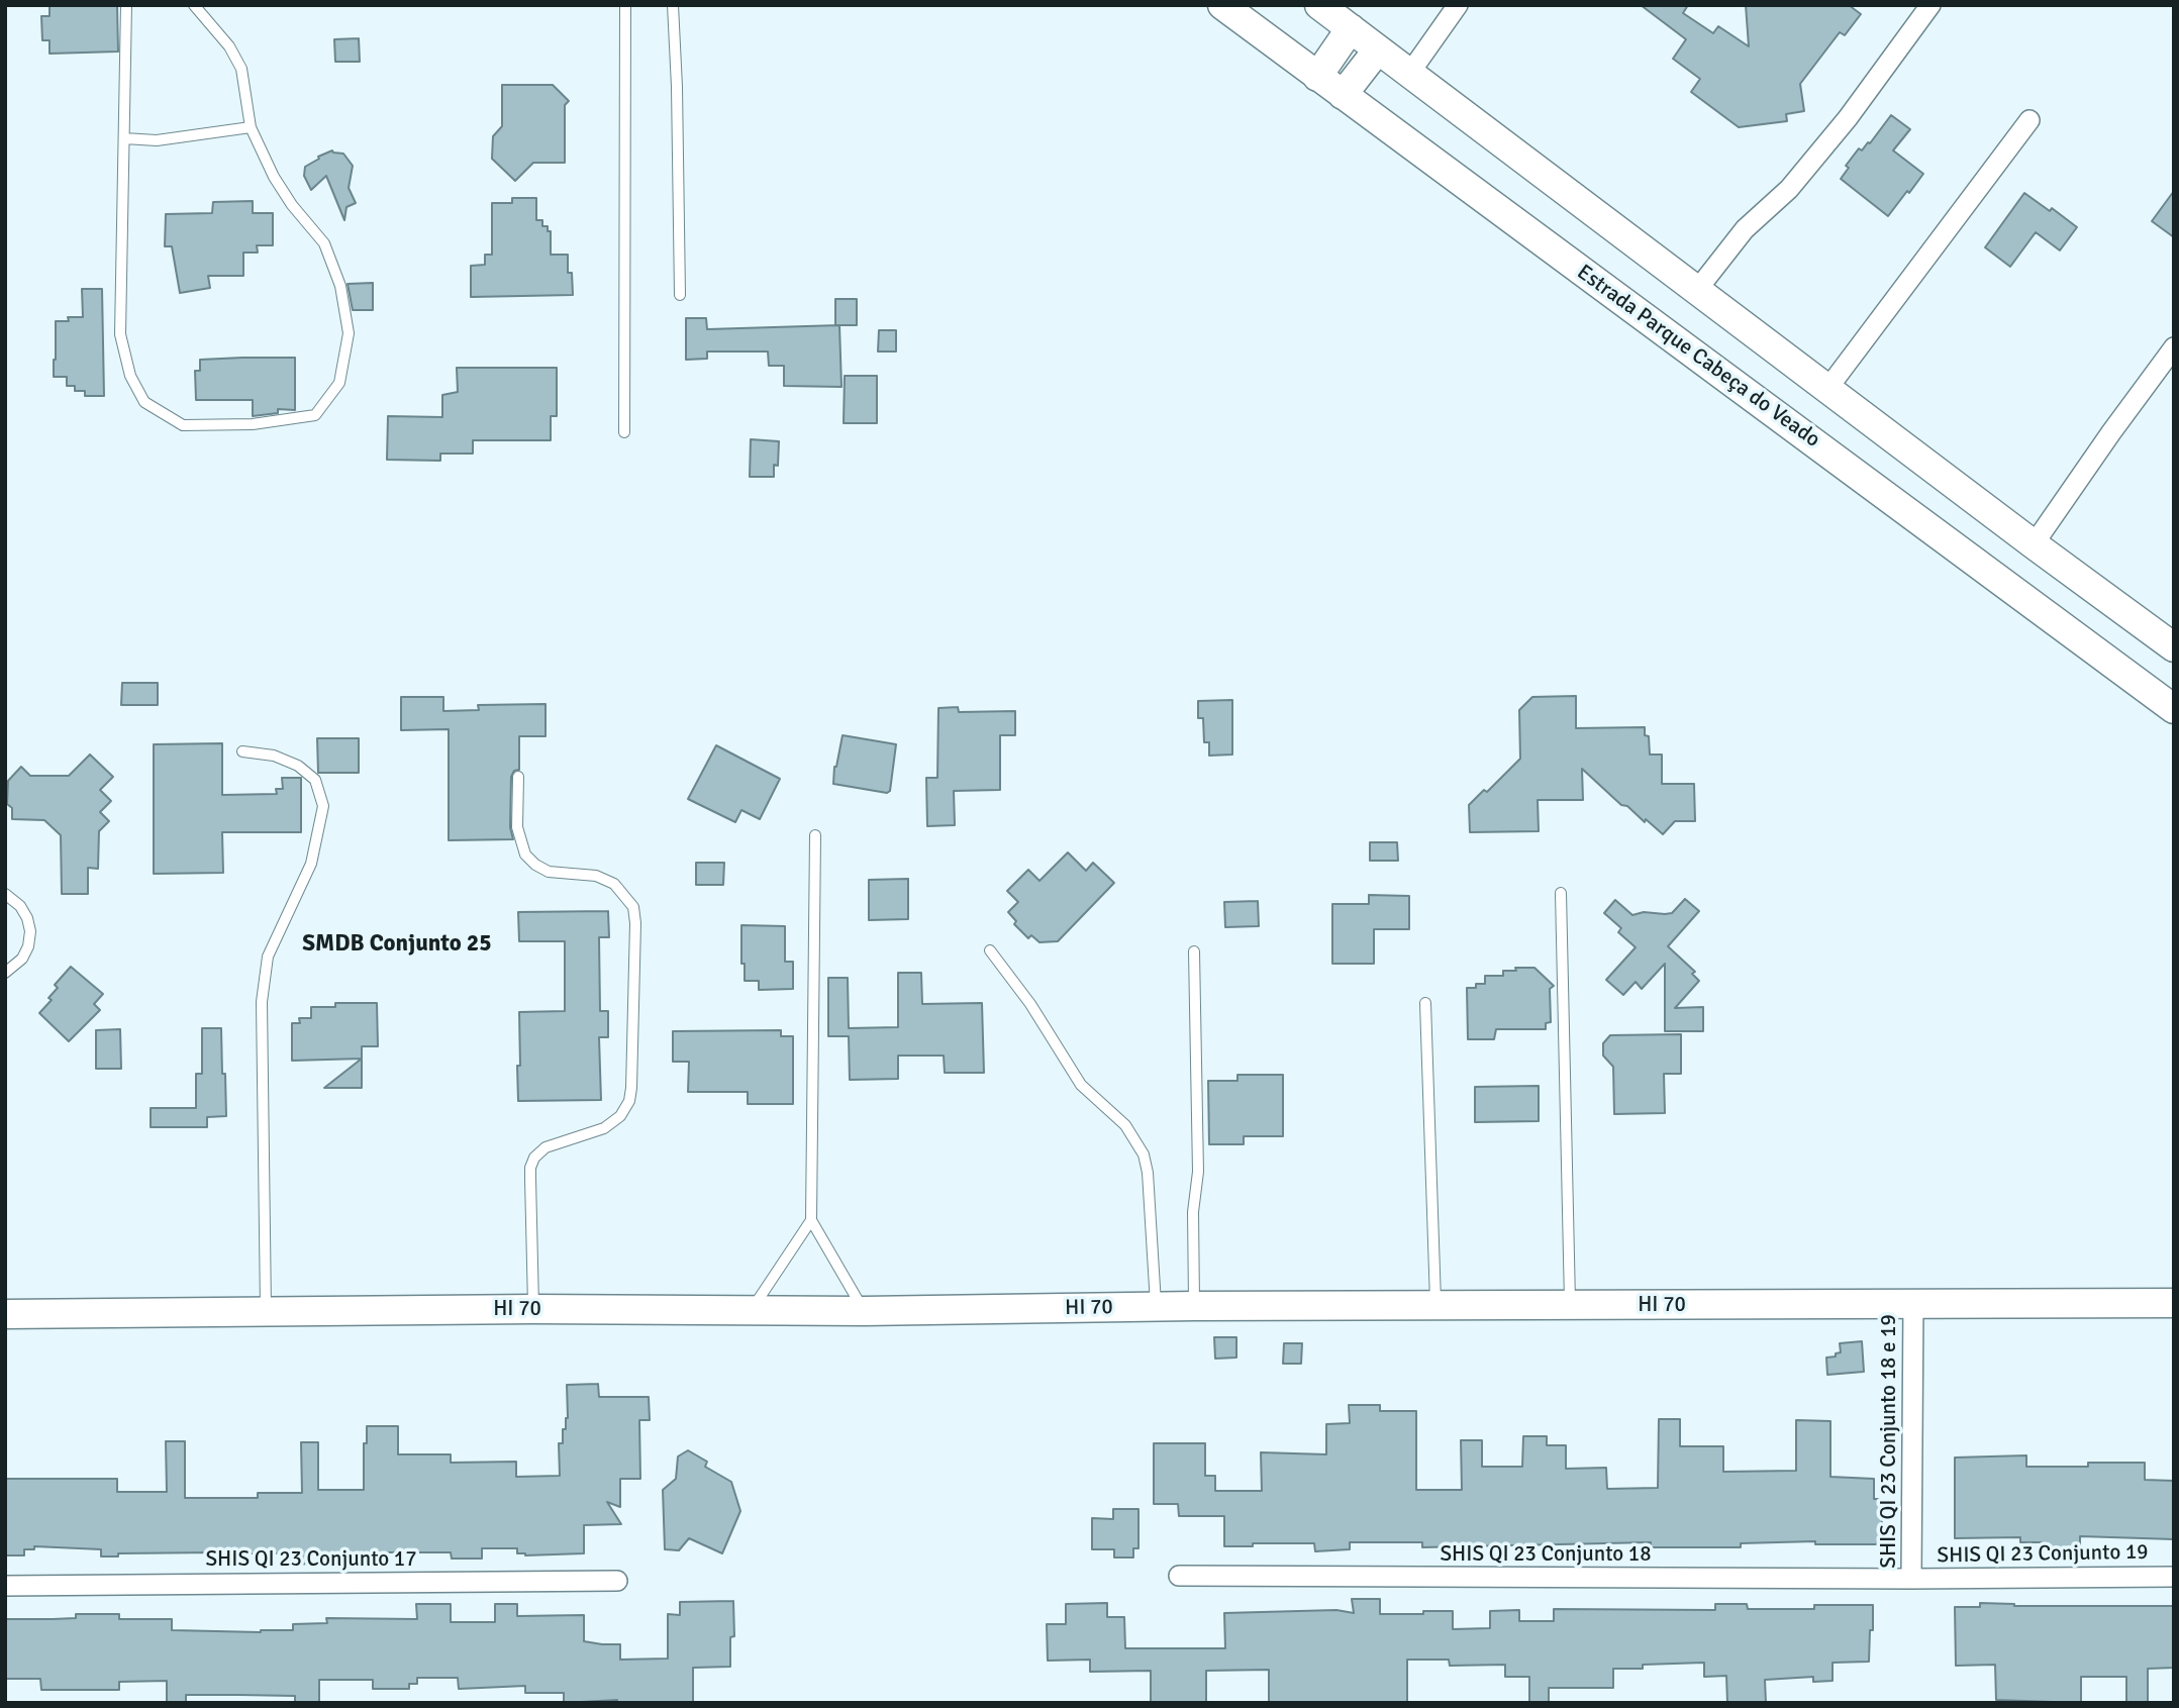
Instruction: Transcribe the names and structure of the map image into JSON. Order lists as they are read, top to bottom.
{
  "streets": {
    "main road": ["Estrada Parque Cabeça do Veado", "HI 70"],
    "street": [
      "SHIS QI 23 Conjunto 18 e 19",
      "SHIS QI 23 Conjunto 18",
      "SHIS QI 23 Conjunto 19",
      "SHIS QI 23 Conjunto 17"
    ]
  },
  "crossings": [
    ["HI 70", "SHIS QI 23 Conjunto 18 e 19"],
    ["SHIS QI 23 Conjunto 18 e 19", "SHIS QI 23 Conjunto 18"],
    ["SHIS QI 23 Conjunto 18 e 19", "SHIS QI 23 Conjunto 19"],
    ["SHIS QI 23 Conjunto 18", "SHIS QI 23 Conjunto 19"]
  ],
  "districts": ["SMDB Conjunto 25"]
}
